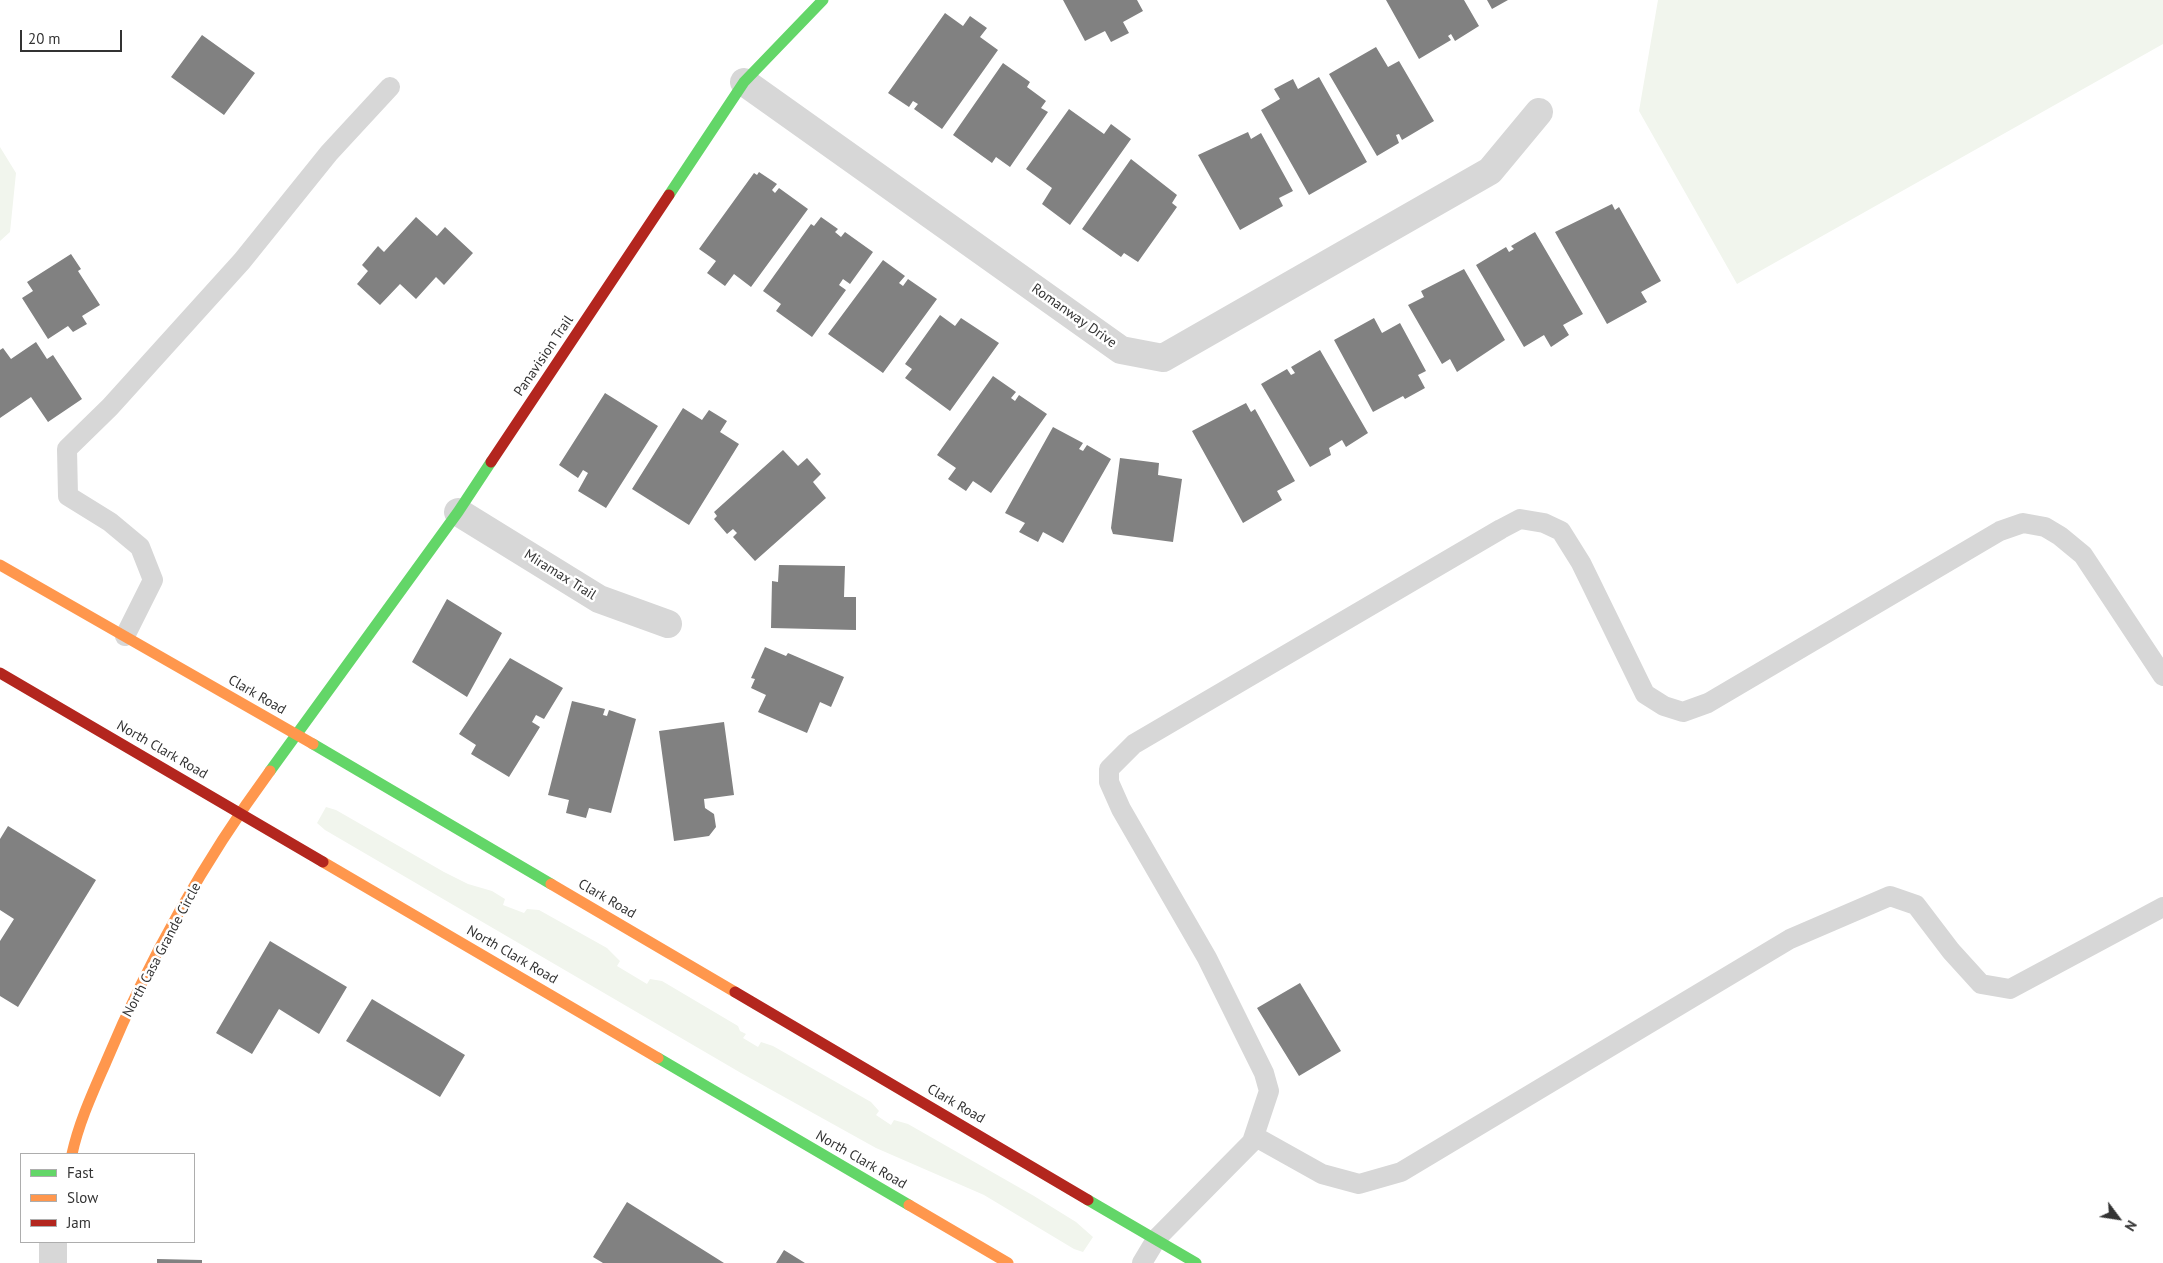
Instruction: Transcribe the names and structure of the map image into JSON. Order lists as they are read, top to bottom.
{
  "streets": {
    "main road": [
      "Panavision Trail",
      "Clark Road",
      "North Clark Road",
      "North Casa Grande Circle"
    ],
    "street": ["Romanway Drive", "Miramax Trail"]
  },
  "crossings": [
    ["Romanway Drive", "Panavision Trail"],
    ["Panavision Trail", "Miramax Trail"],
    ["Panavision Trail", "Clark Road"],
    ["Panavision Trail", "North Casa Grande Circle"],
    ["Clark Road", "North Casa Grande Circle"],
    ["North Clark Road", "North Casa Grande Circle"]
  ],
  "legend": ["Fast", "Slow", "Jam"],
  "scale_bar": "20 m",
  "north": "bottom right"
}
